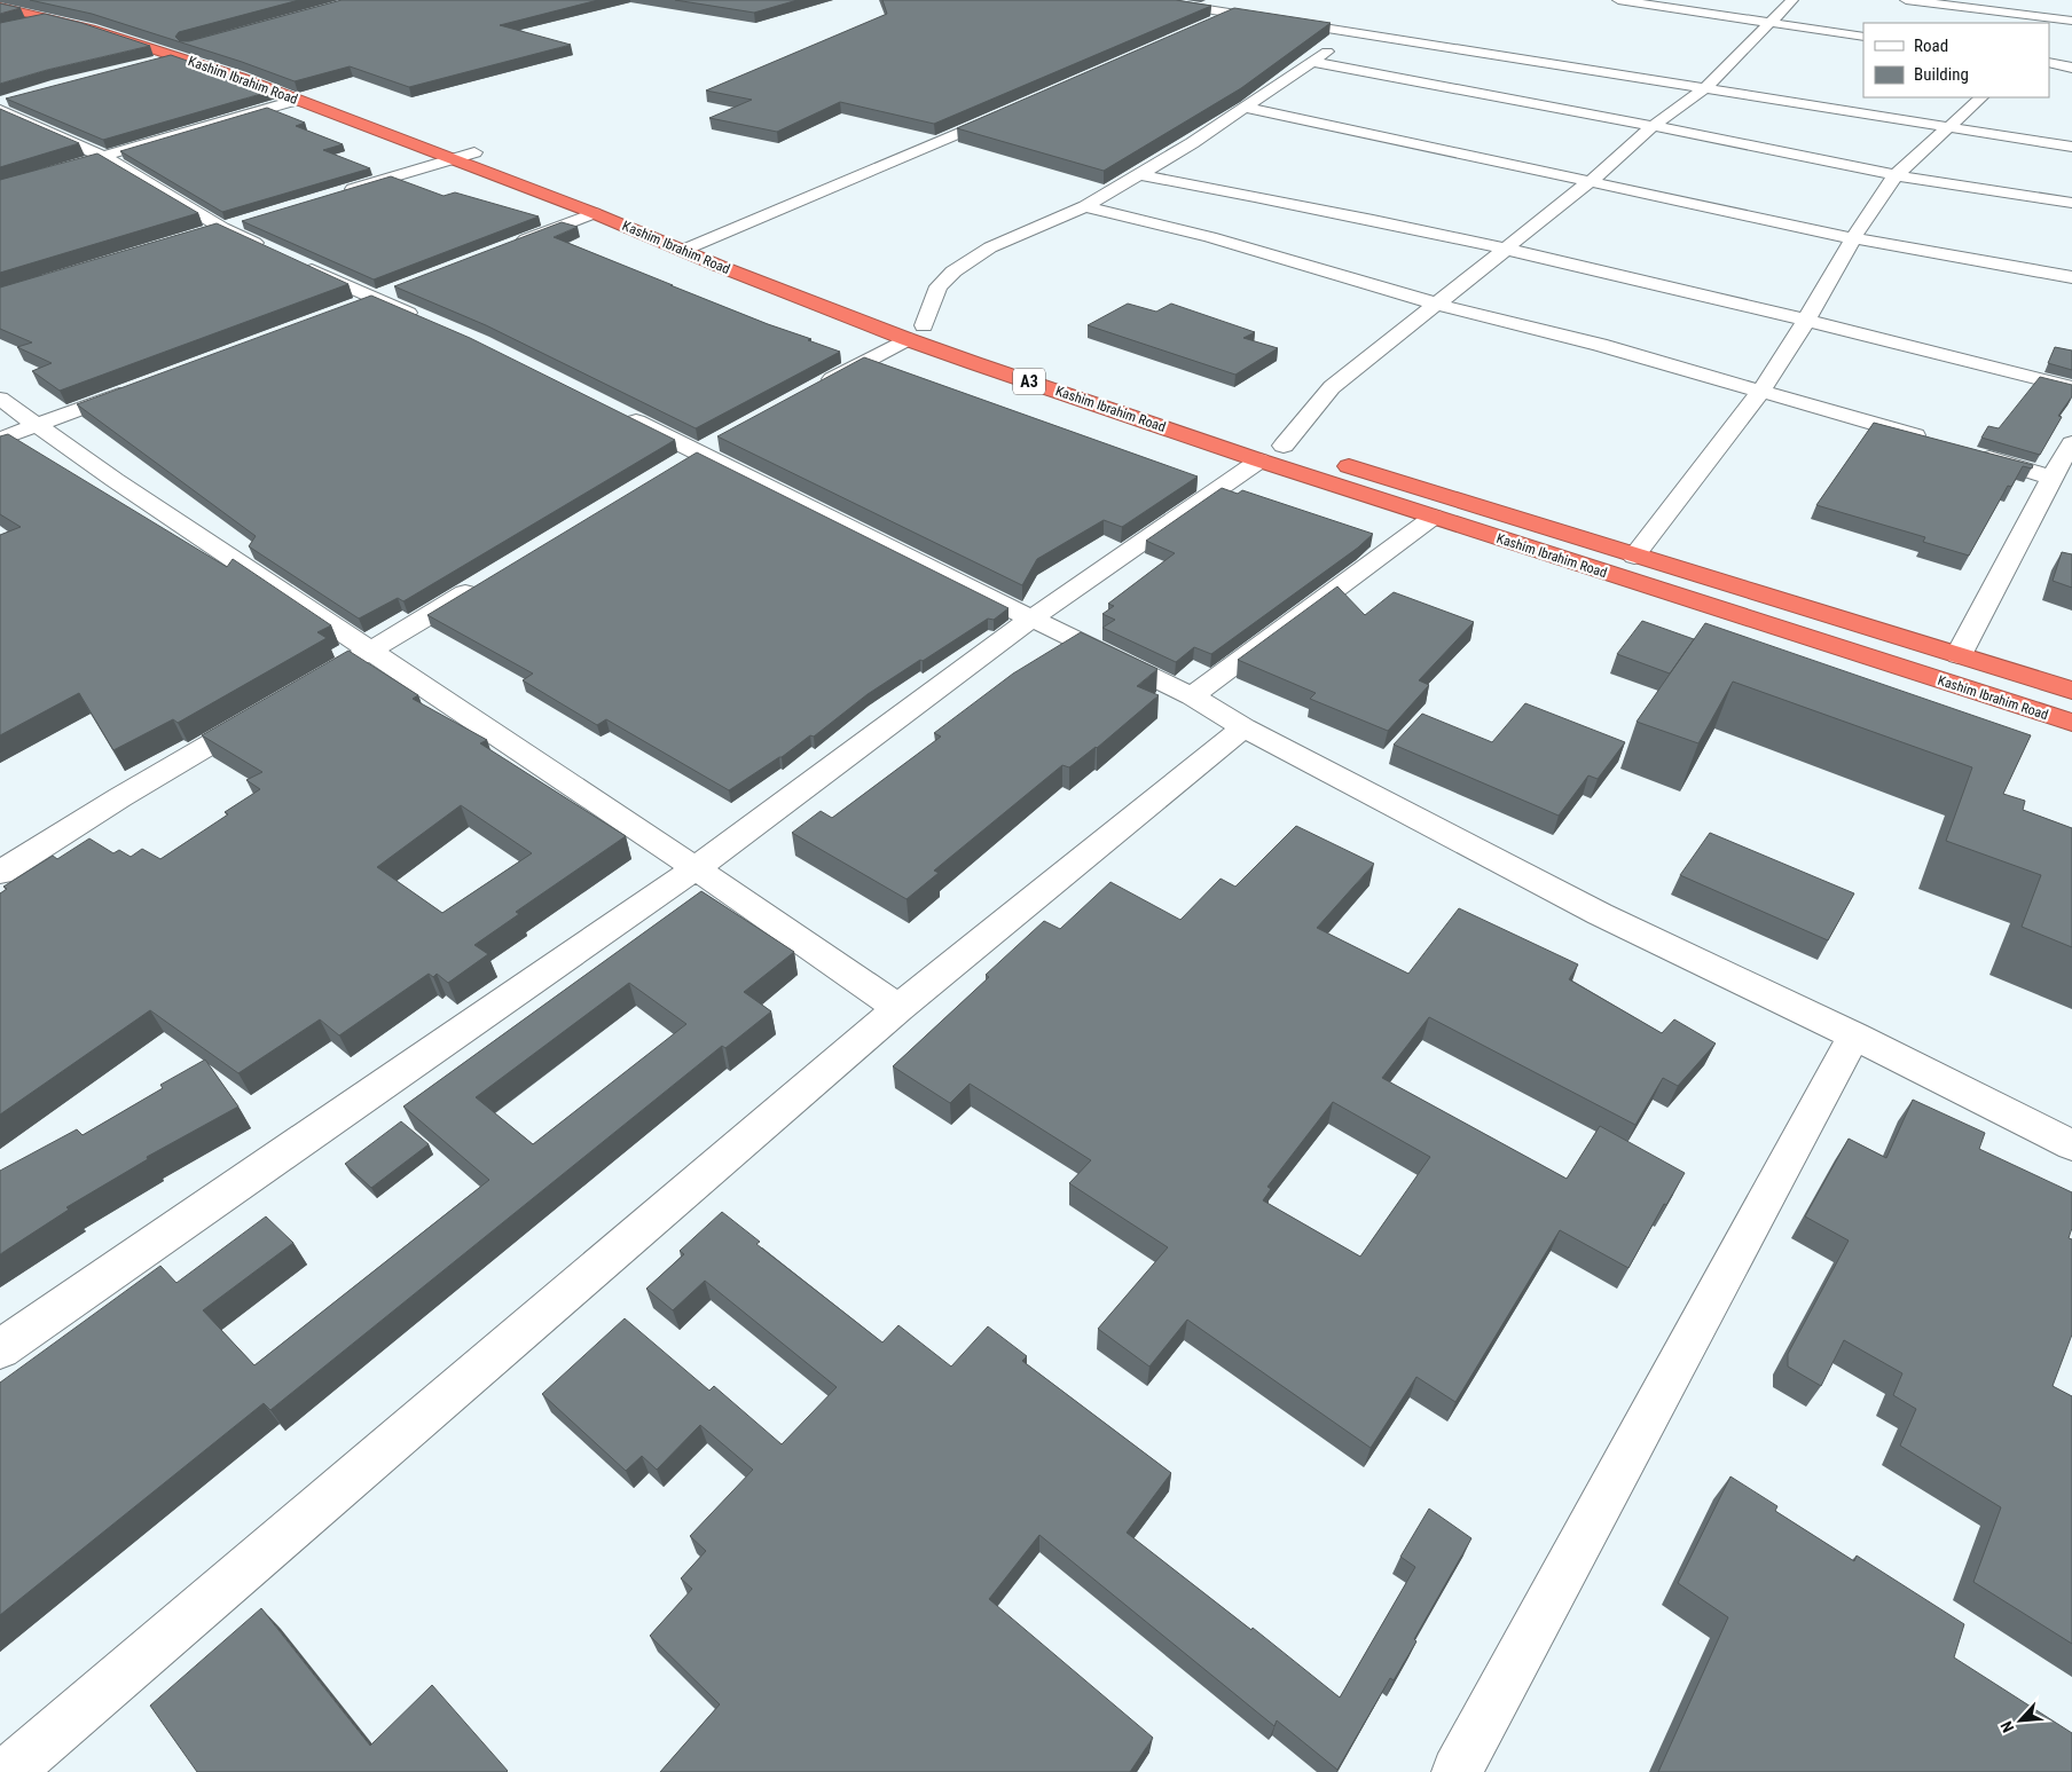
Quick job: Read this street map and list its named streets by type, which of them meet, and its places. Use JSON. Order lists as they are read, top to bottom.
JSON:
{
  "streets": {
    "highway": ["Kashim Ibrahim Road", "A3"]
  },
  "legend": ["Road", "Building"],
  "north": "bottom left"
}
